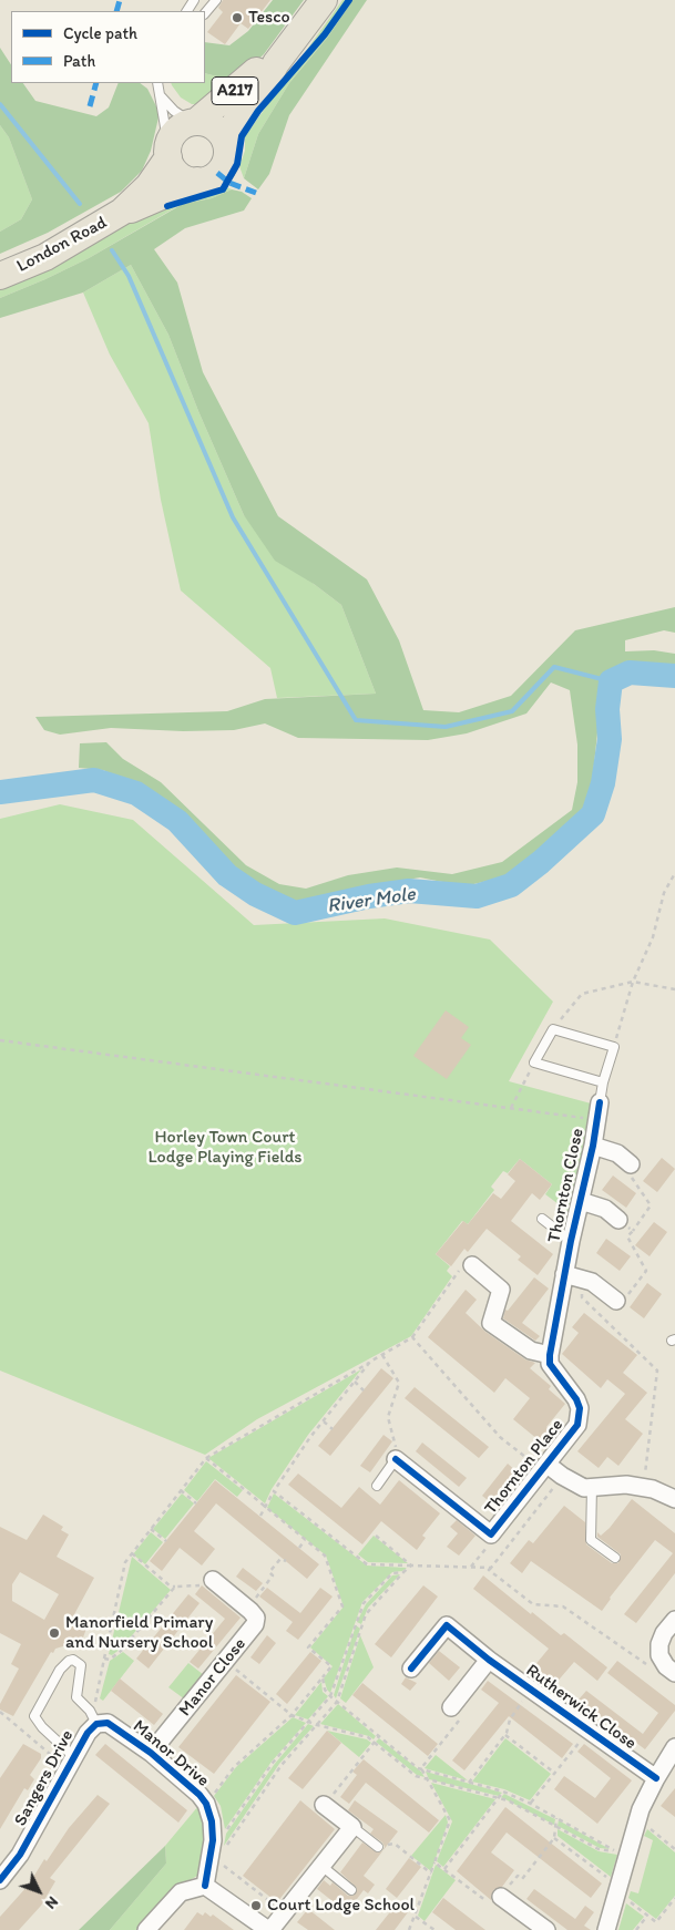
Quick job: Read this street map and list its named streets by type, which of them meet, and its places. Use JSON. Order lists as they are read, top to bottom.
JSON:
{
  "streets": {
    "main road": ["A217", "London Road"],
    "street": [
      "Thornton Close",
      "Thornton Place",
      "Manor Close",
      "Rutherwick Close",
      "Manor Drive",
      "Sangers Drive"
    ]
  },
  "crossings": [
    ["Manor Close", "Manor Drive"],
    ["Manor Drive", "Sangers Drive"]
  ],
  "water": ["River Mole"],
  "parks": ["Horley Town Court Lodge Playing Fields"],
  "places": ["Tesco", "Manorfield Primary and Nursery School", "Court Lodge School"],
  "legend": ["Cycle path", "Path"],
  "north": "bottom right"
}
